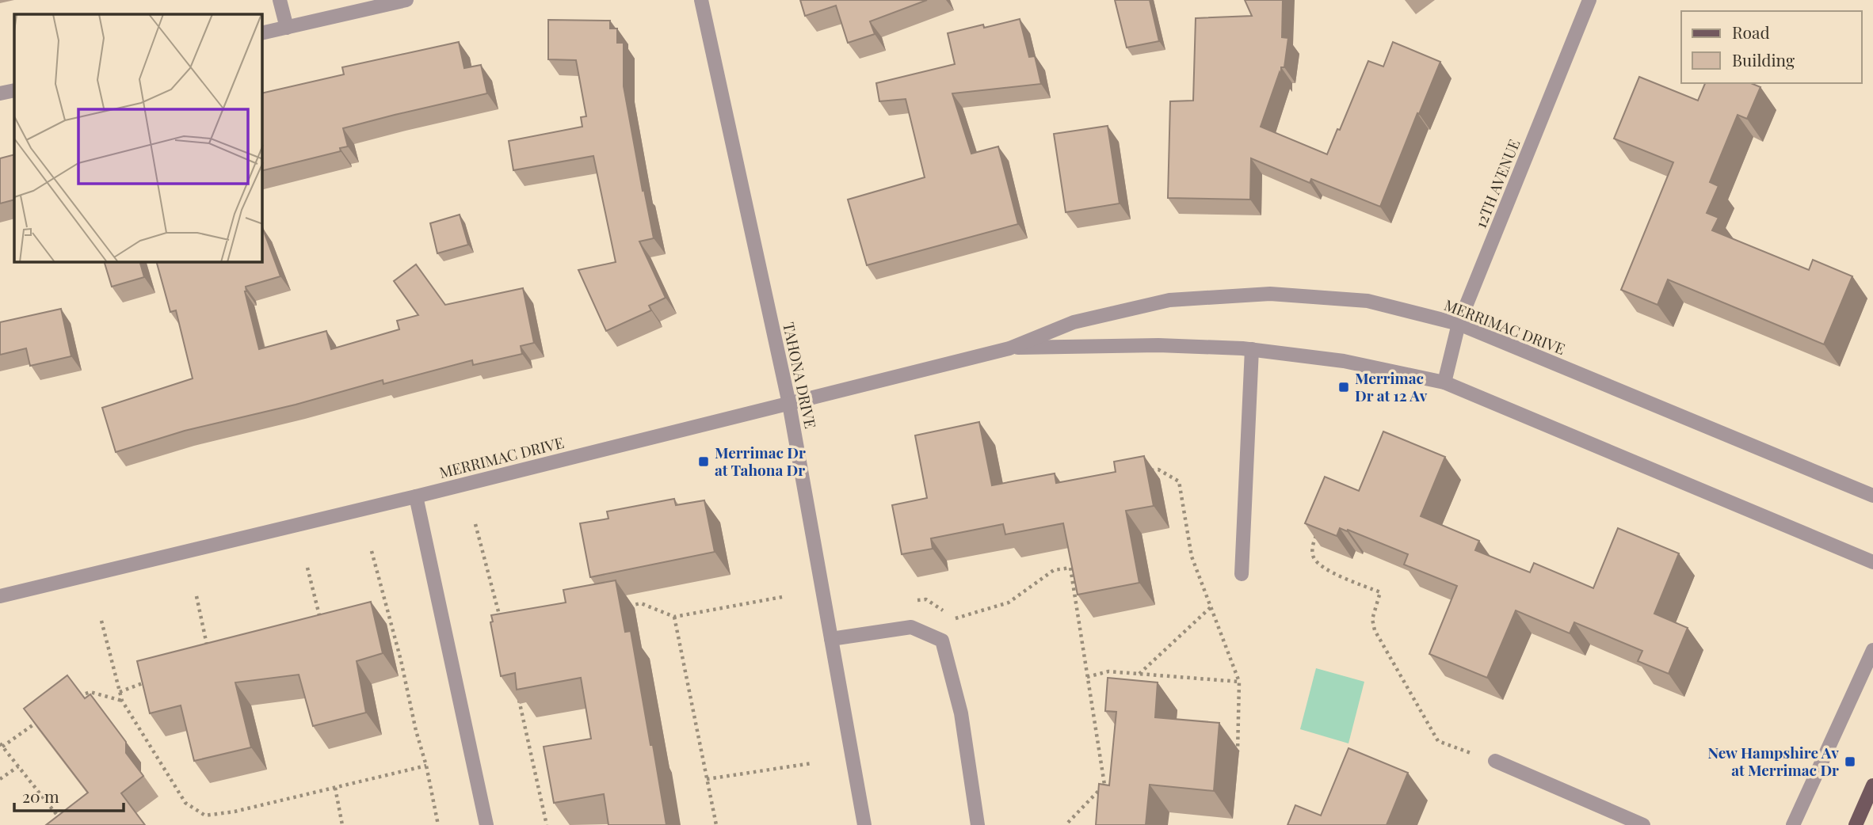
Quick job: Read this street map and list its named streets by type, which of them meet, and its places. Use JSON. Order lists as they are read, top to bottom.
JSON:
{
  "streets": {
    "street": ["12TH AVENUE", "MERRIMAC DRIVE", "TAHONA DRIVE"]
  },
  "crossings": [
    ["12TH AVENUE", "MERRIMAC DRIVE"],
    ["MERRIMAC DRIVE", "TAHONA DRIVE"]
  ],
  "places": {
    "transit": ["Merrimac Dr at 12 Av", "Merrimac Dr at Tahona Dr", "New Hampshire Av at Merrimac Dr"]
  },
  "legend": ["Road", "Building"],
  "scale_bar": "20 m"
}
